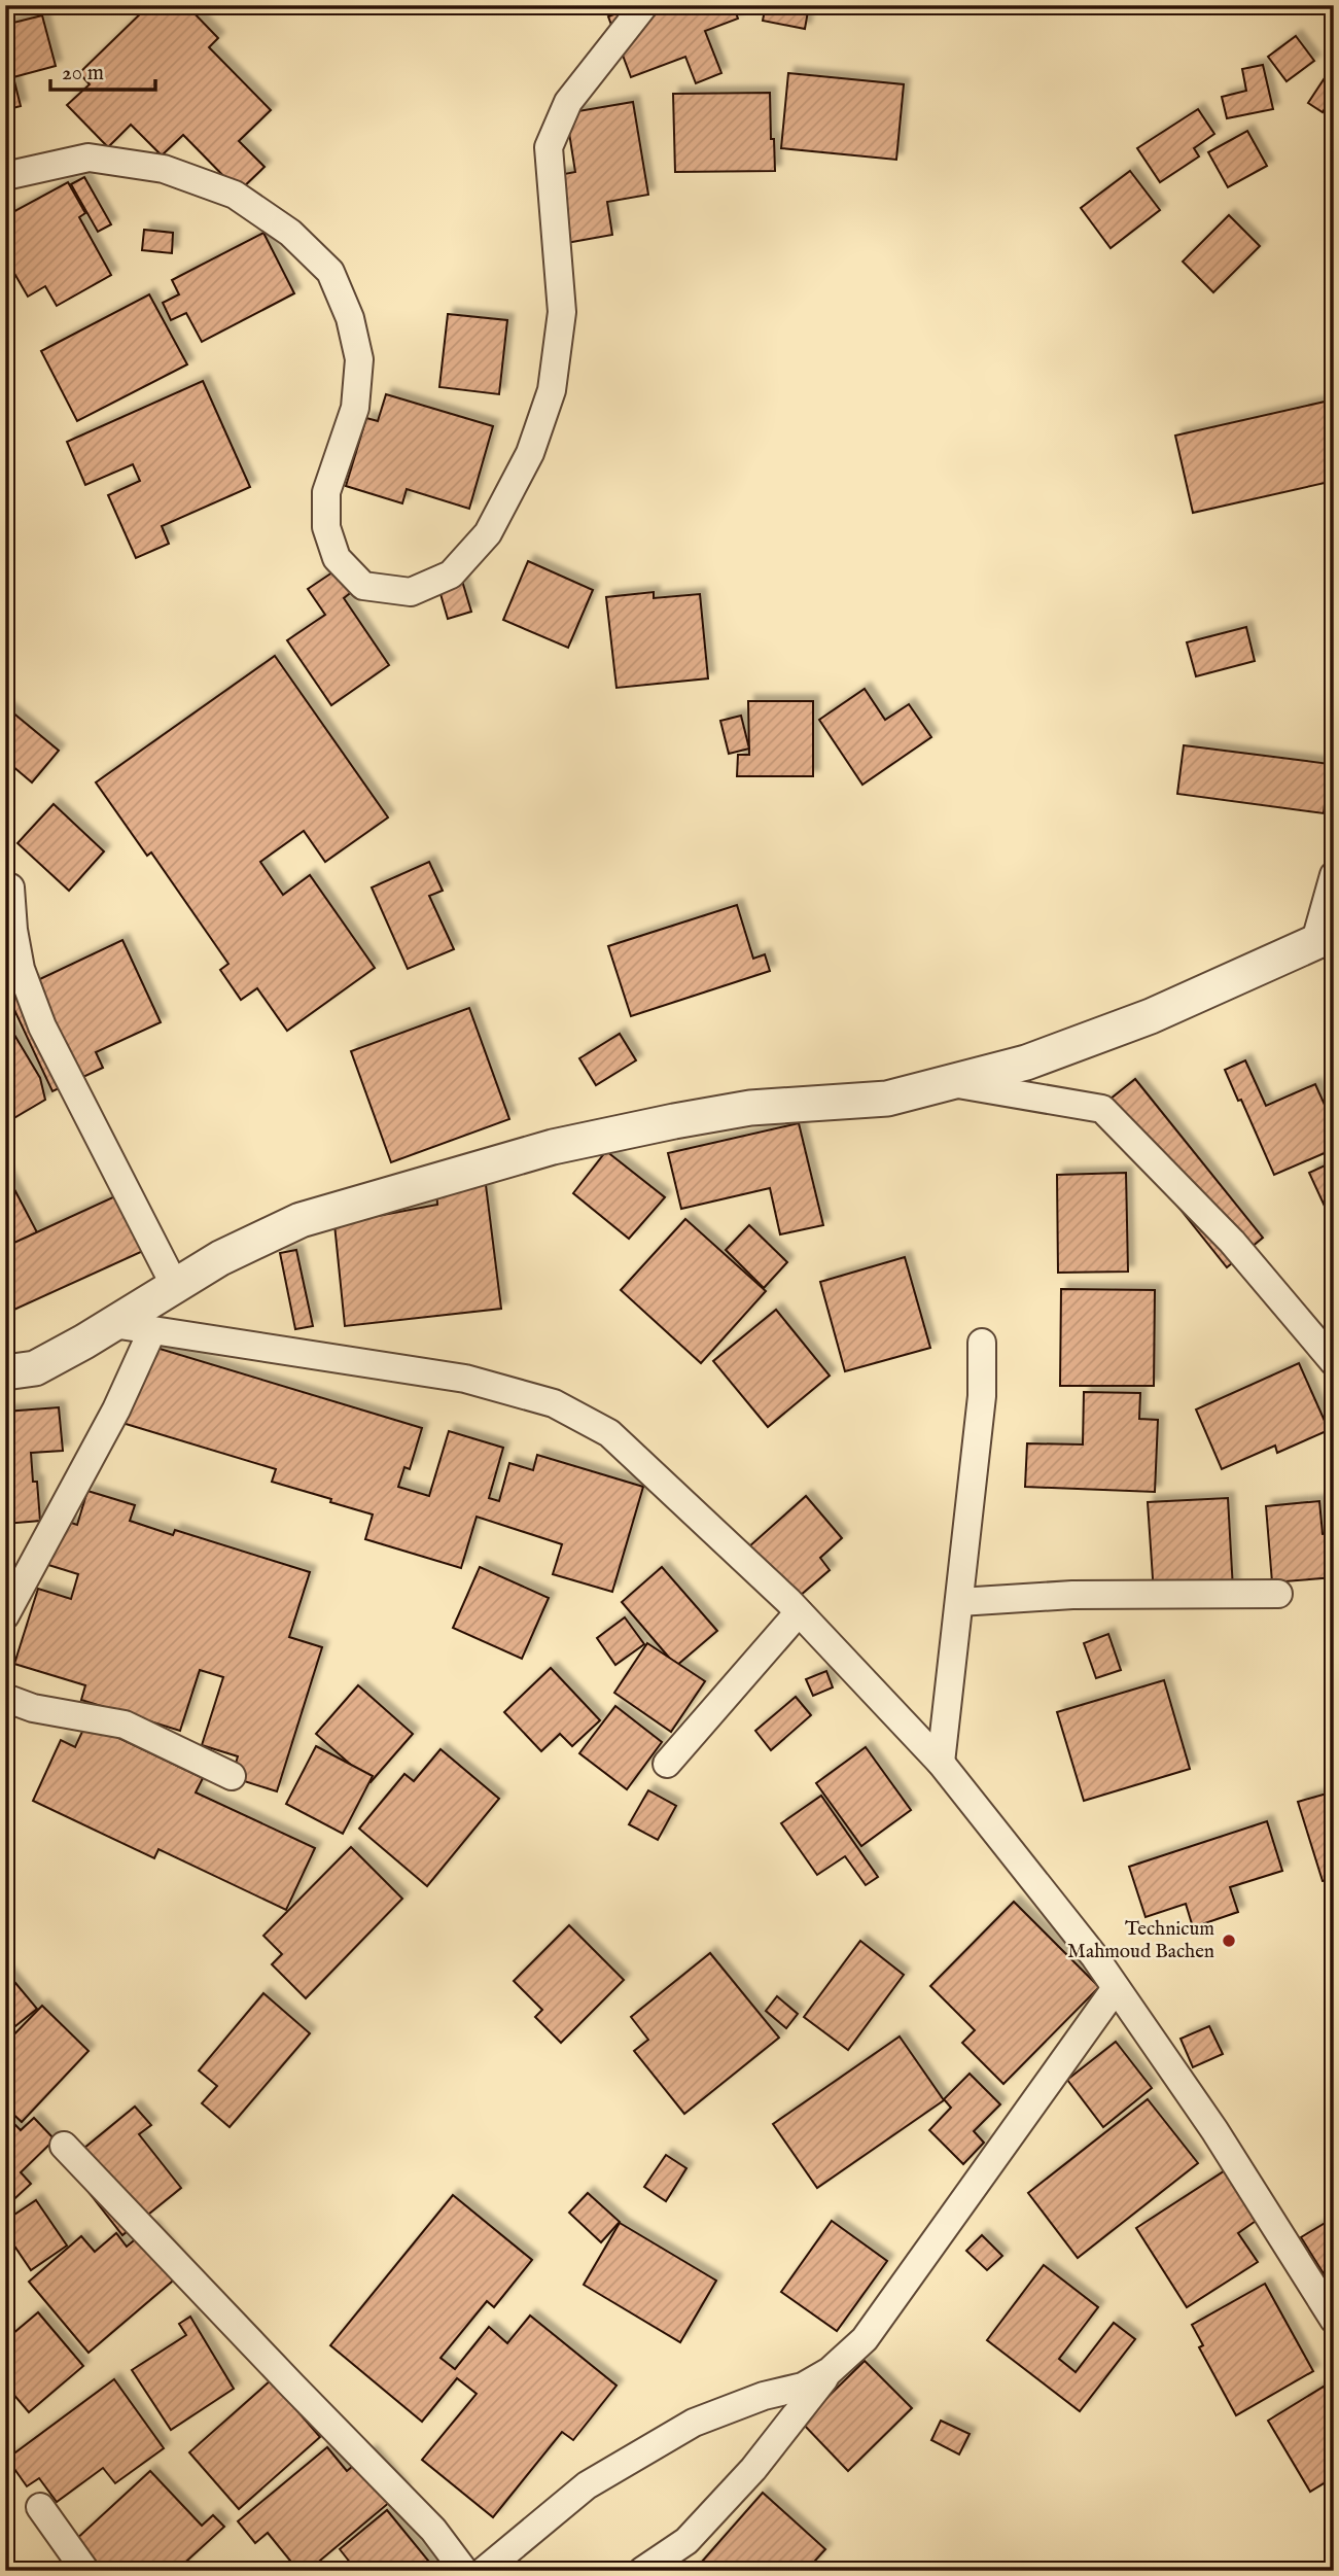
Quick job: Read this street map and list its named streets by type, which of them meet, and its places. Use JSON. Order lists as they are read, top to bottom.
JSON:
{
  "places": ["Technicum Mahmoud Bachen"],
  "scale_bar": "20 m"
}
